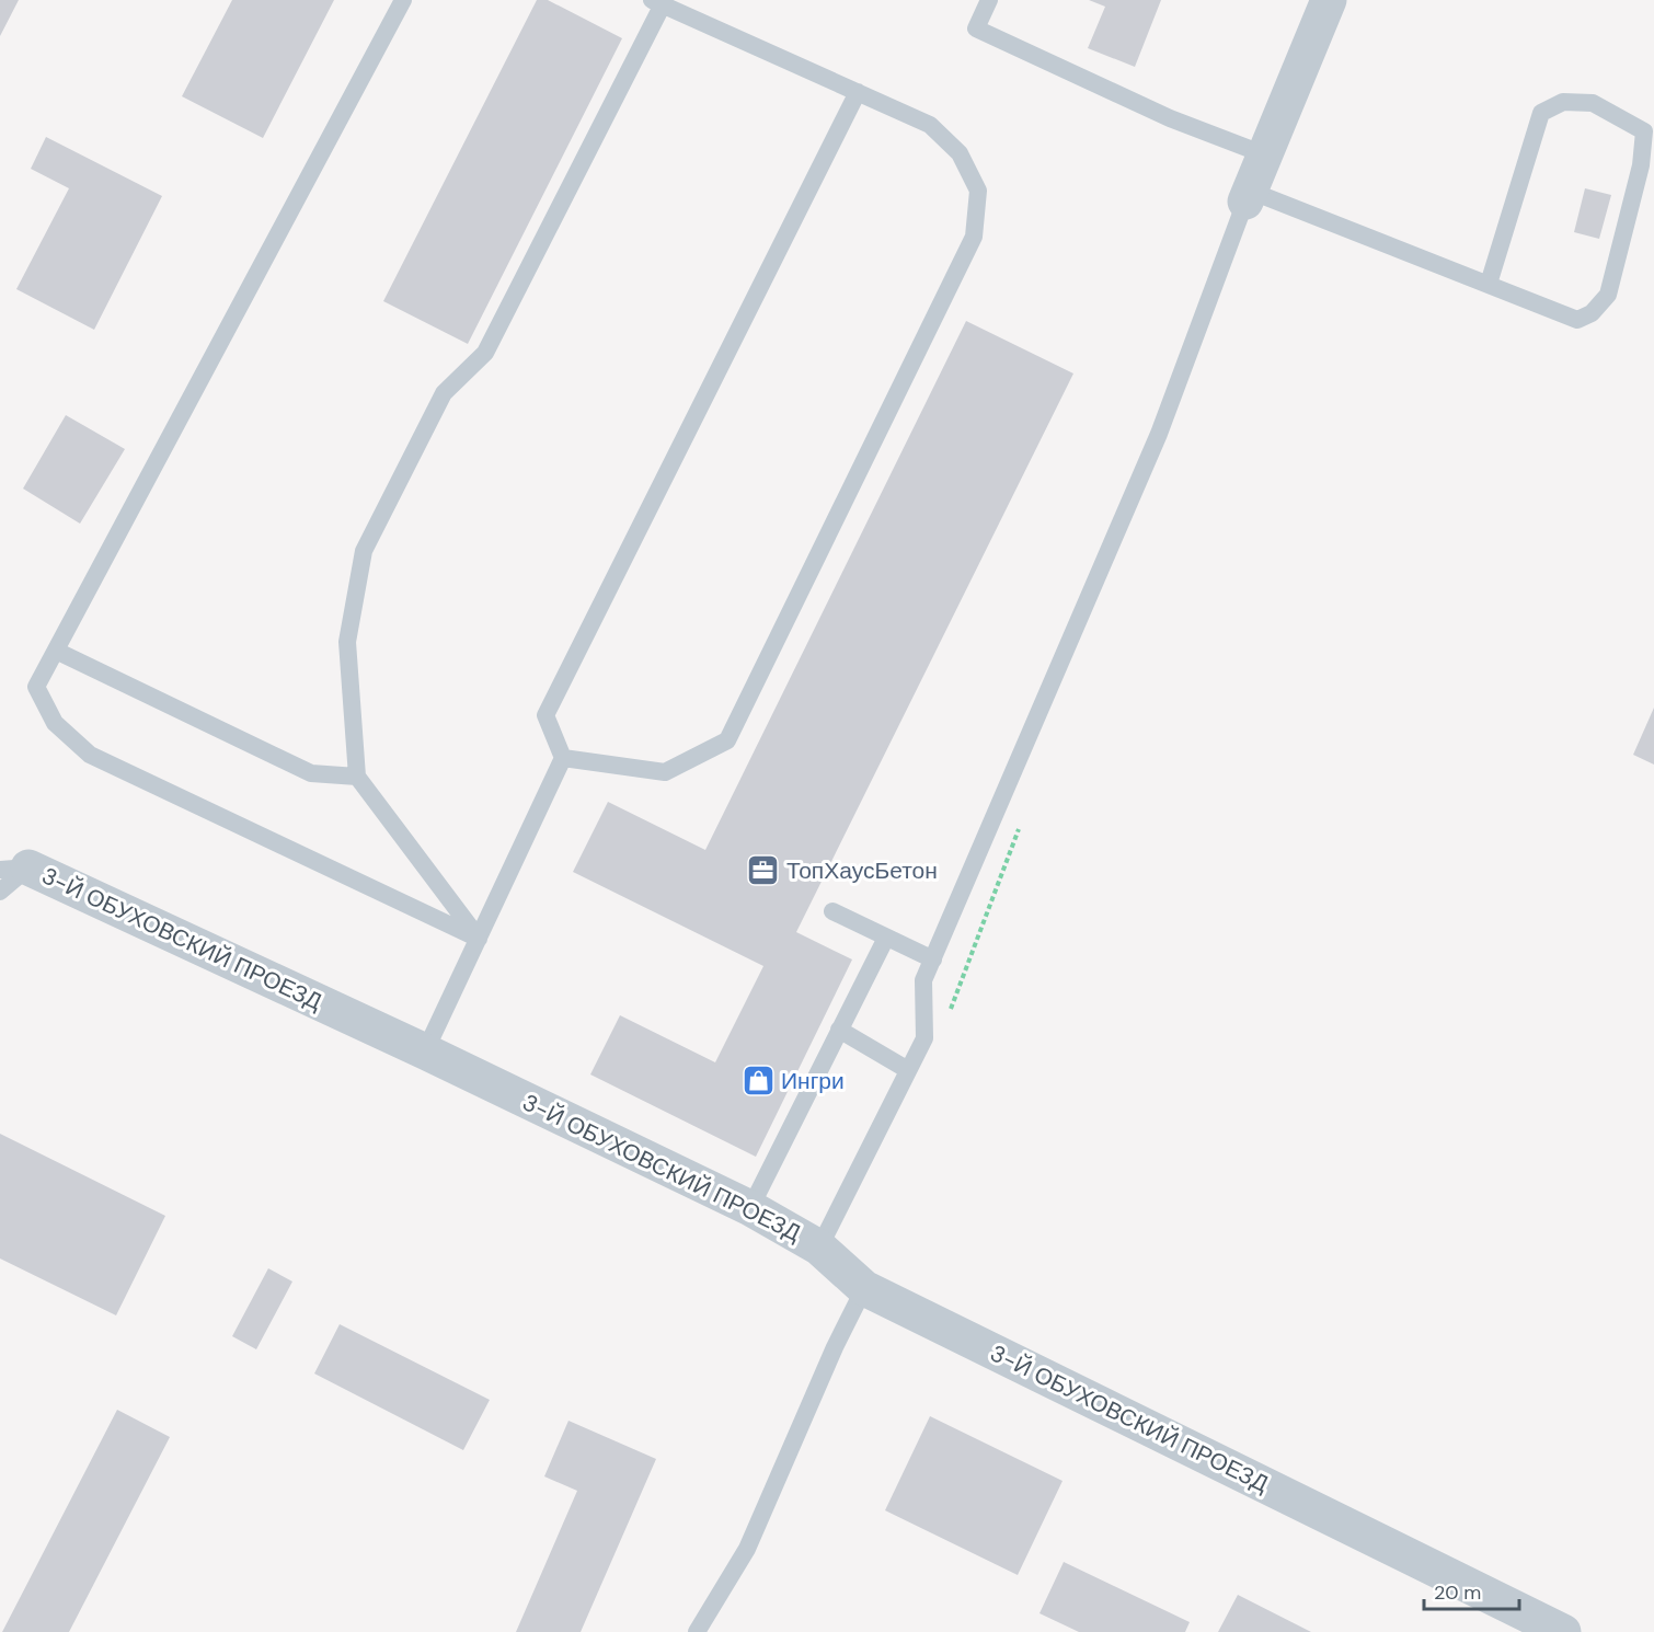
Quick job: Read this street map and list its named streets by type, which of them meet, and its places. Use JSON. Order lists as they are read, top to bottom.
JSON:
{
  "streets": {
    "street": ["3-Й ОБУХОВСКИЙ ПРОЕЗД"]
  },
  "places": {
    "office": ["ТопХаусБетон"],
    "shop": ["Ингри"]
  },
  "scale_bar": "20 m"
}
